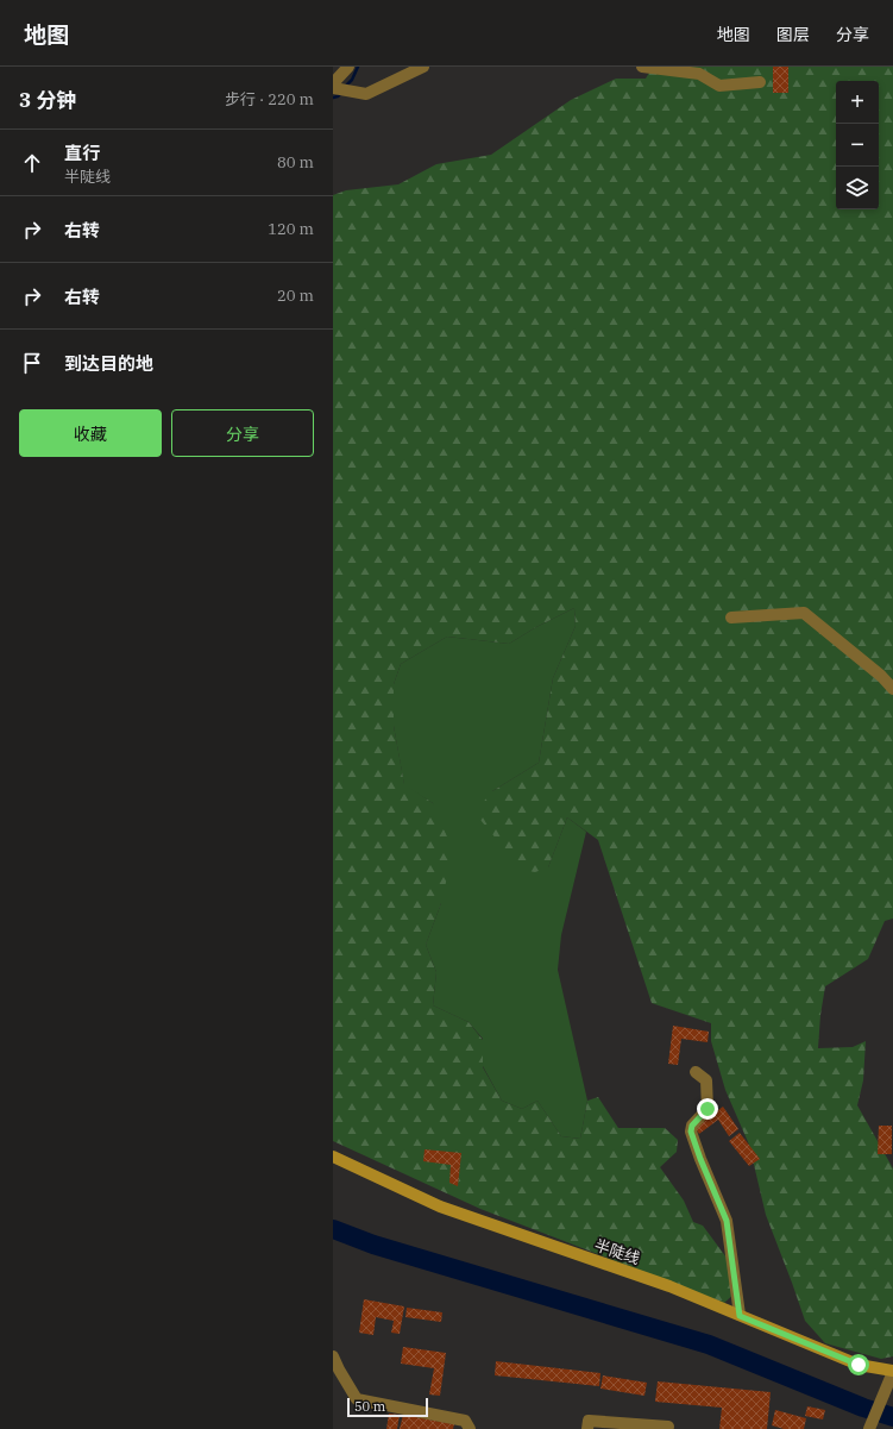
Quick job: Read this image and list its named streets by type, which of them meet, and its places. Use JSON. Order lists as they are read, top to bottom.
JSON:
{
  "streets": {
    "street": ["半陡线"]
  },
  "scale_bar": "50 m",
  "page": {
    "header": "地图",
    "nav": ["地图", "图层", "分享"],
    "heading": ["3 分钟", "步行 · 220 m"],
    "map_buttons": ["+", "−"],
    "list": [
      ["直行", "半陡线", "80 m"],
      ["右转", "120 m"],
      ["右转", "20 m"],
      "到达目的地"
    ],
    "buttons": ["收藏", "分享"],
    "scale": "50 m"
  }
}
